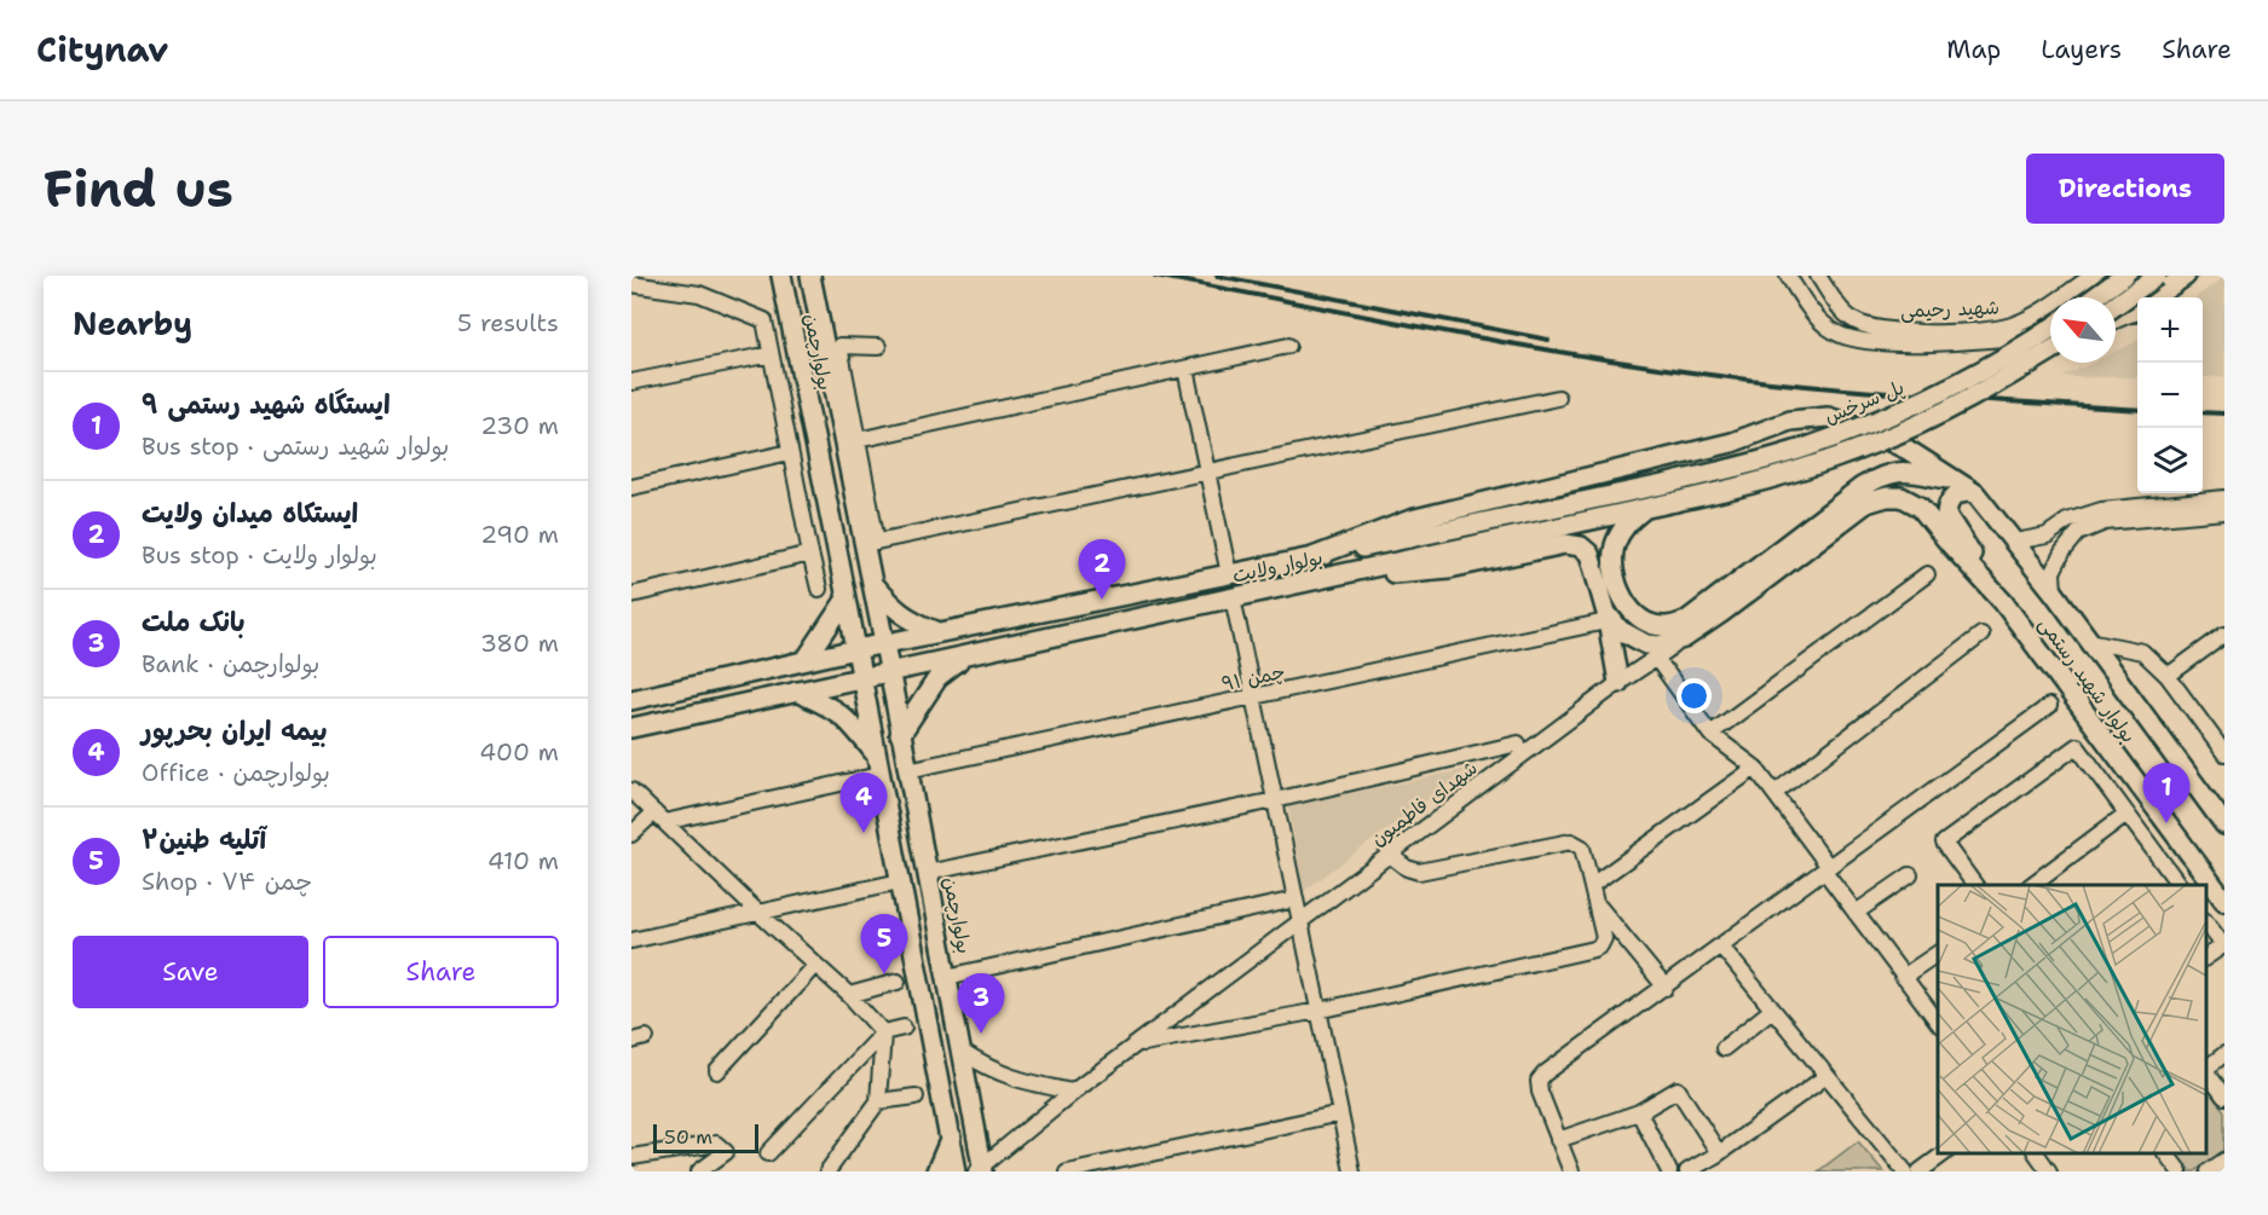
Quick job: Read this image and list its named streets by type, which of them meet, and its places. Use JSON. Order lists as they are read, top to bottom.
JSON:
{
  "streets": {
    "main road": [
      "بولوارچمن",
      "پل سرخس",
      "بولوار ولایت",
      "بولوار شهید رستمی",
      "شهدای فاطمیون"
    ],
    "street": ["شهید رحیمی", "چمن ۹۱"]
  },
  "crossings": [
    ["بولوارچمن", "بولوار ولایت"],
    ["بولوارچمن", "چمن ۹۱"],
    ["بولوارچمن", "شهدای فاطمیون"],
    ["پل سرخس", "بولوار ولایت"],
    ["بولوار ولایت", "بولوار شهید رستمی"],
    ["بولوار شهید رستمی", "شهدای فاطمیون"]
  ],
  "scale_bar": "50 m",
  "north": "top left",
  "page": {
    "header": "Citynav",
    "nav": ["Map", "Layers", "Share"],
    "buttons": [
      "Directions",
      ["Save", "Share"]
    ],
    "title": "Find us",
    "heading": ["Nearby", "5 results"],
    "map_buttons": ["+", "−"],
    "list": [
      {
        "mark": "1",
        "name": "ایستگاه شهید رستمی ۹",
        "note": "Bus stop · بولوار شهید رستمی",
        "value": "230 m"
      },
      {
        "mark": "2",
        "name": "ایستکاه میدان ولایت",
        "note": "Bus stop · بولوار ولایت",
        "value": "290 m"
      },
      {
        "mark": "3",
        "name": "بانک ملت",
        "note": "Bank · بولوارچمن",
        "value": "380 m"
      },
      {
        "mark": "4",
        "name": "بيمه ايران بحرپور",
        "note": "Office · بولوارچمن",
        "value": "400 m"
      },
      {
        "mark": "5",
        "name": "آتلیه طنین۲",
        "note": "Shop · چمن ۷۴",
        "value": "410 m"
      }
    ],
    "pins": [
      "2",
      "1",
      "4",
      "5",
      "3"
    ],
    "scale": "50 m"
  }
}
